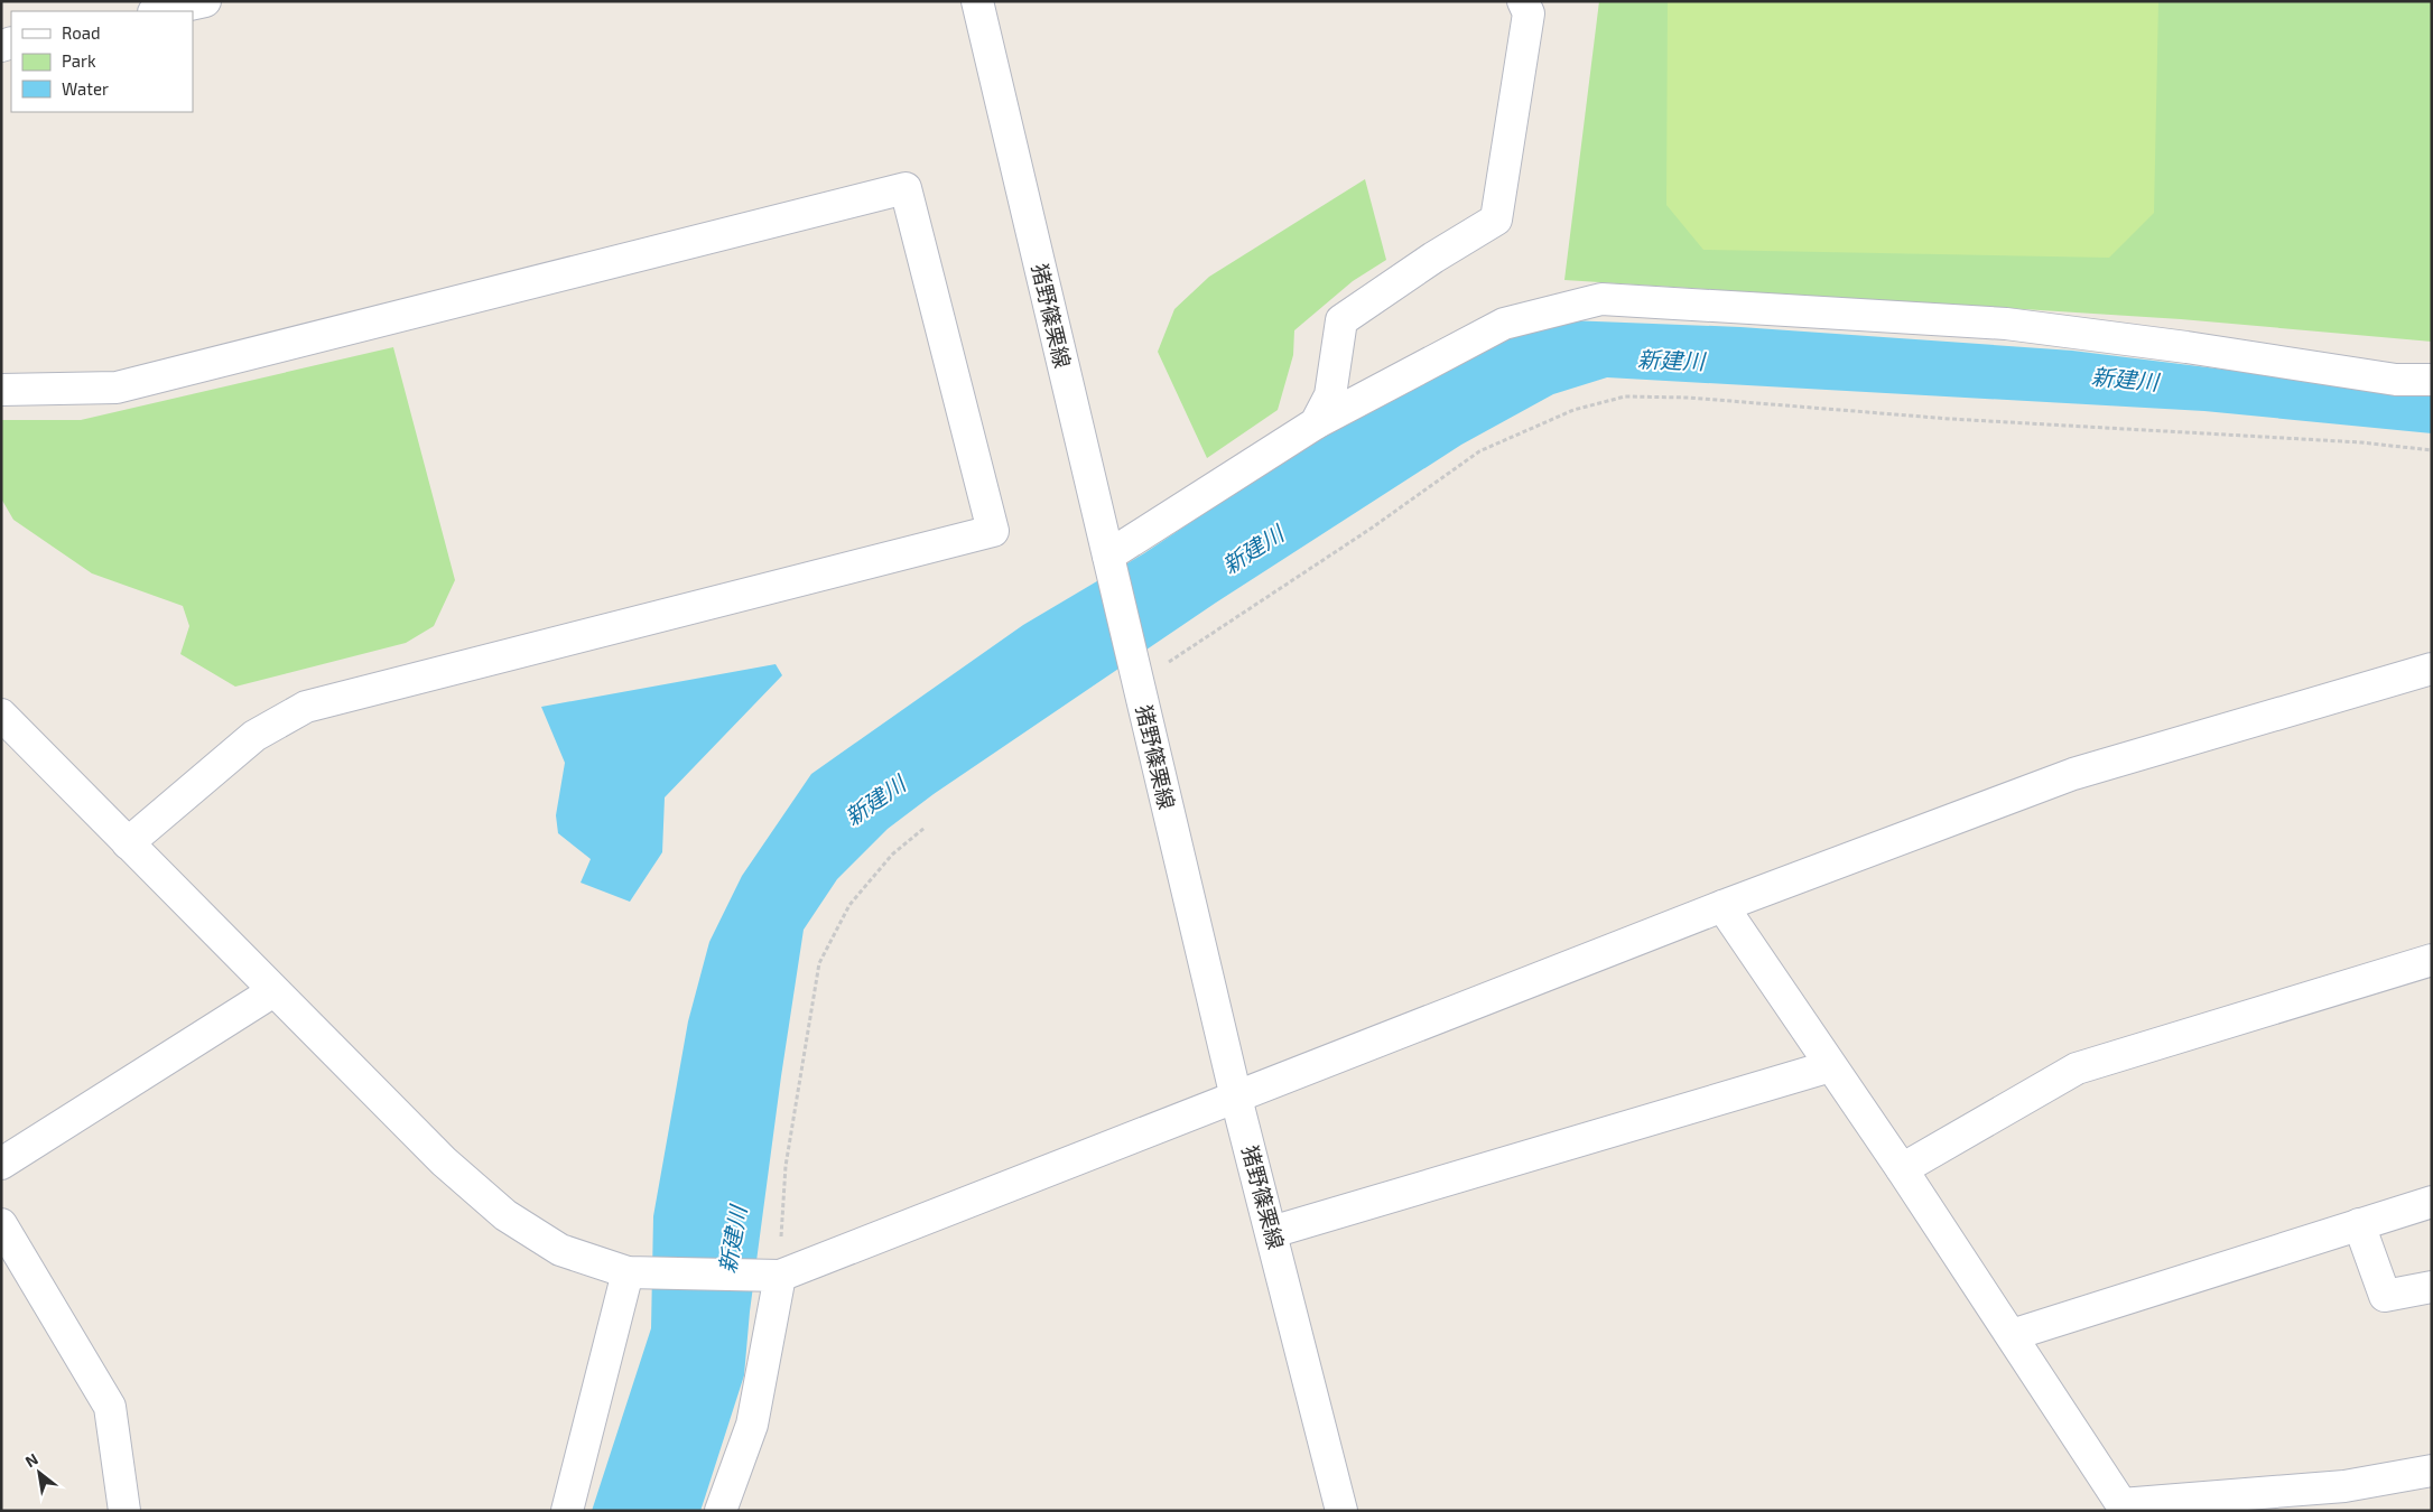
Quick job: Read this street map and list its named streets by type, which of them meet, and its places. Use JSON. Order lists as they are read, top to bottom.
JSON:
{
  "streets": {
    "street": ["猪野篠栗線"]
  },
  "water": ["新建川"],
  "legend": ["Road", "Park", "Water"],
  "north": "top left"
}
